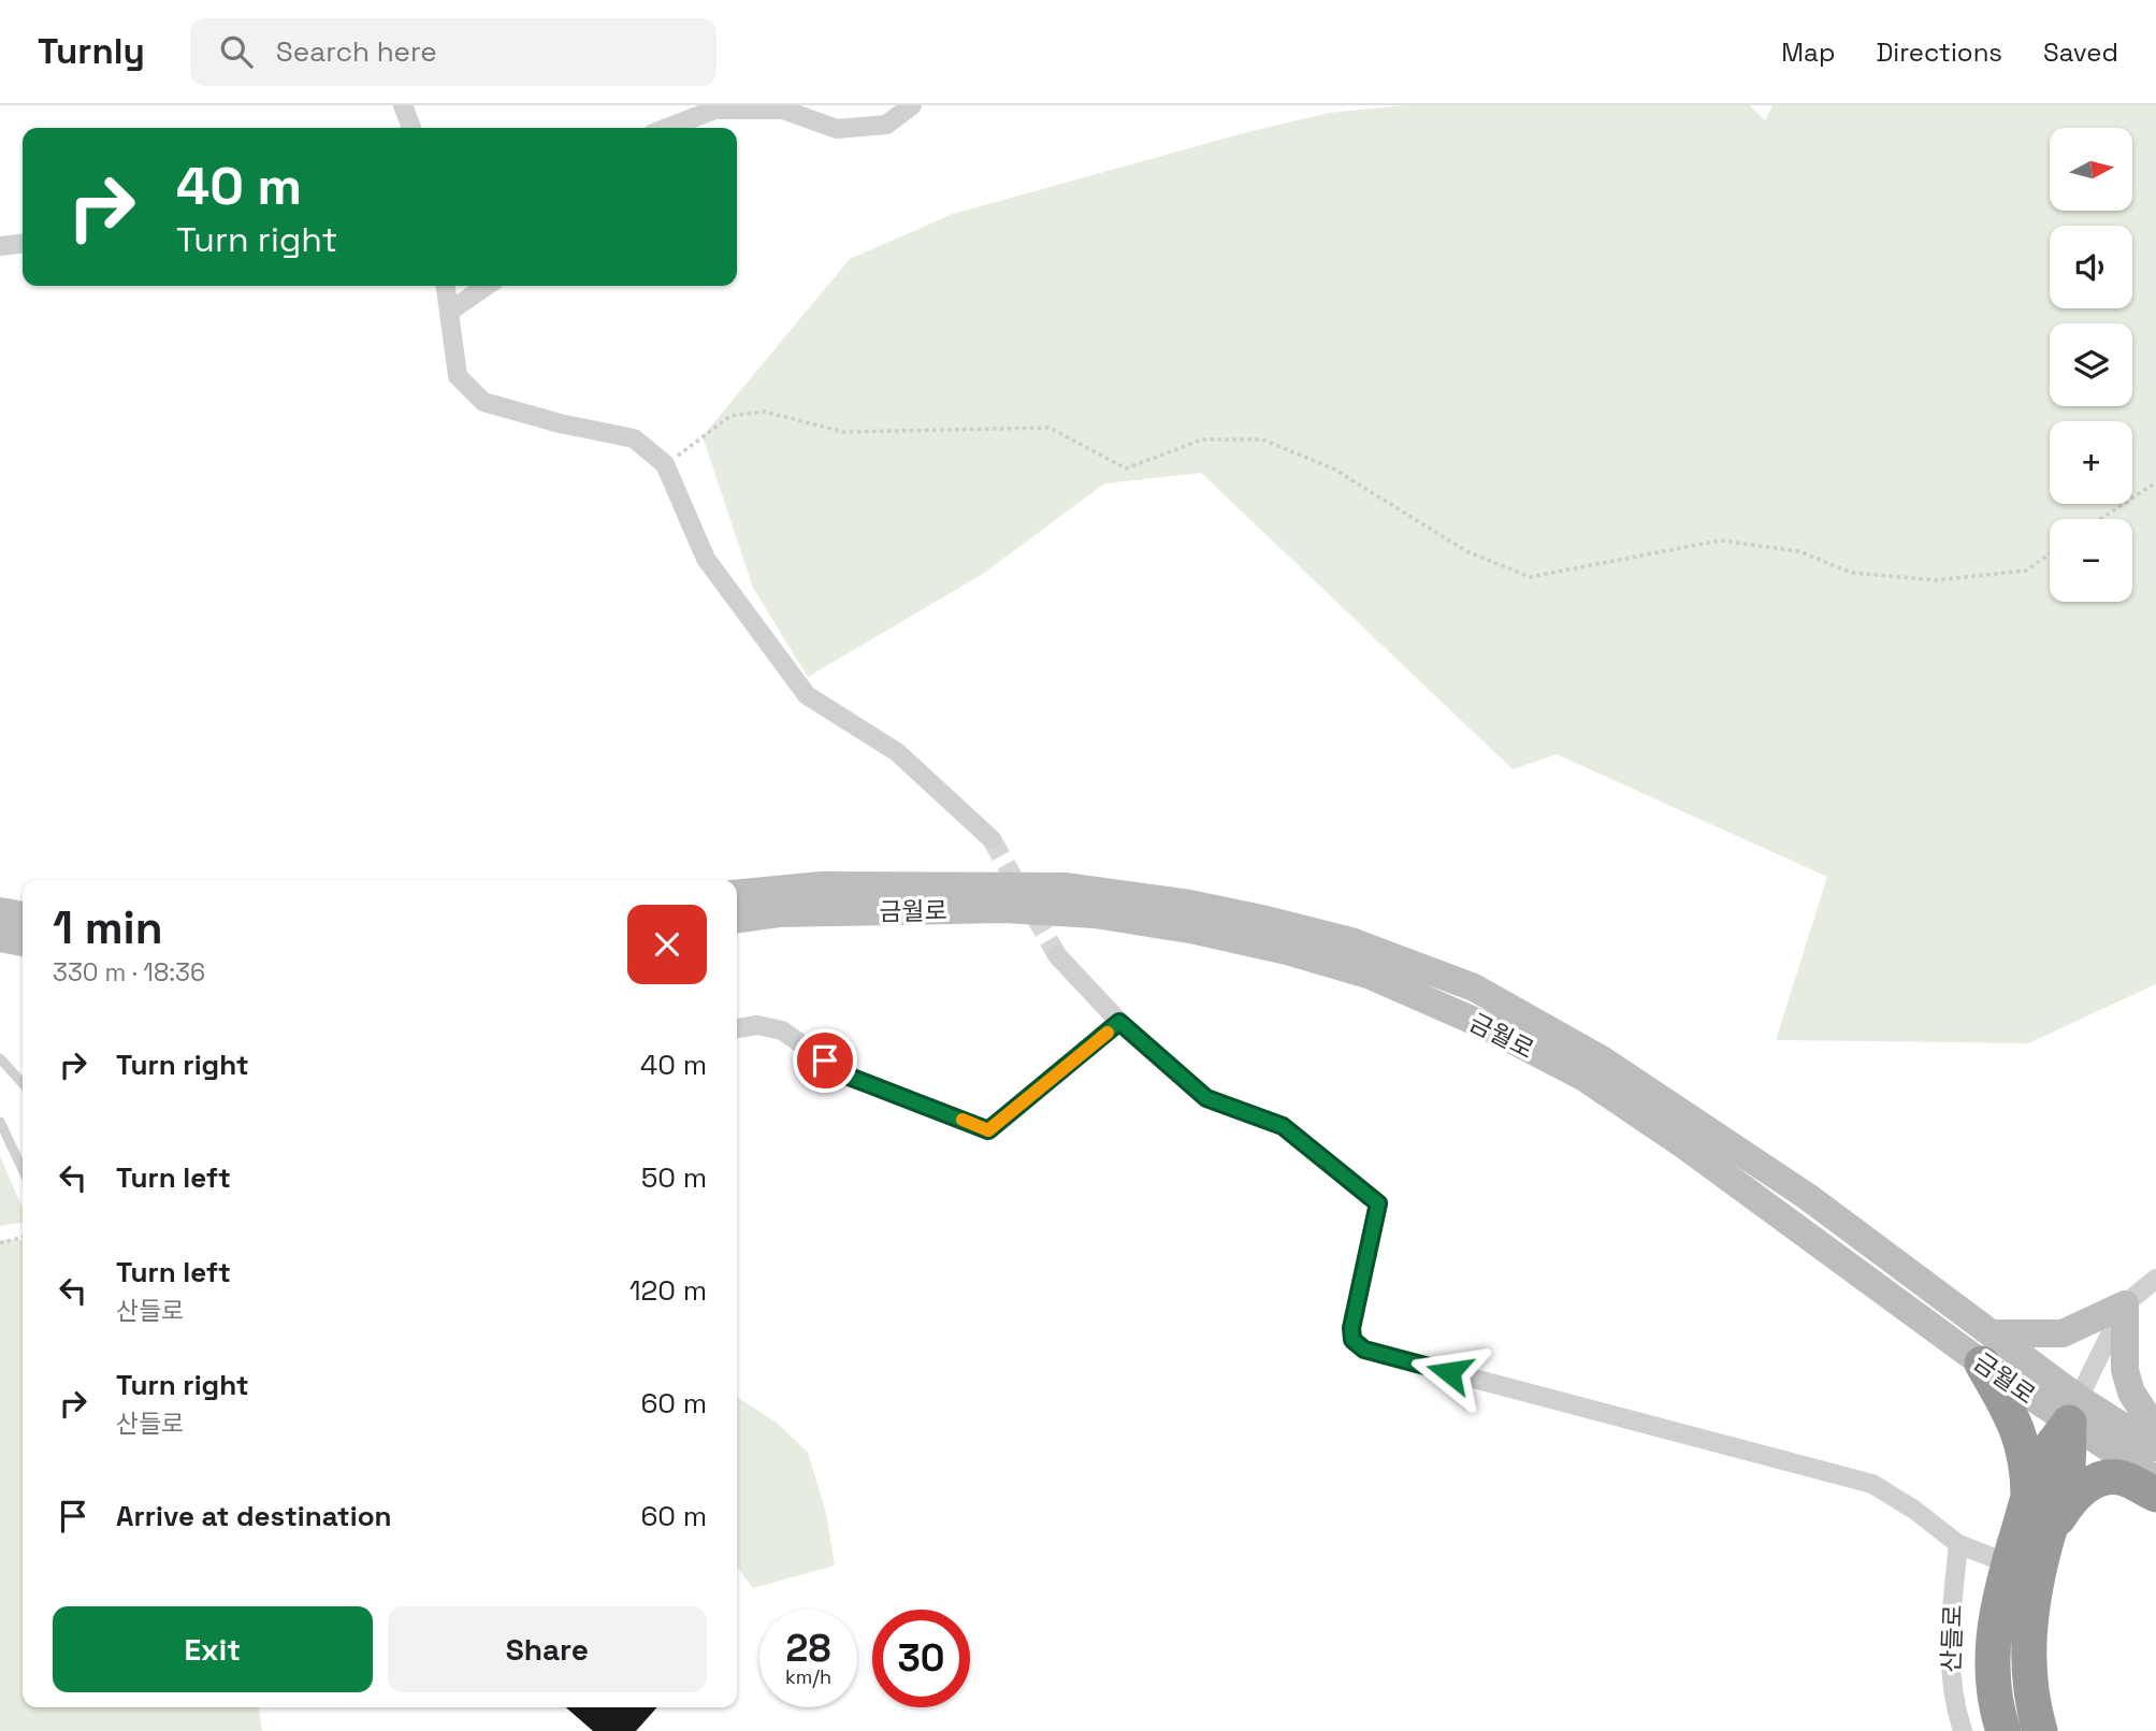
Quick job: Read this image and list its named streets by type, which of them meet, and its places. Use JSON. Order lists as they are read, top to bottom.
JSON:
{
  "streets": {
    "main road": ["금월로"],
    "street": ["산들로"]
  },
  "north": "right",
  "page": {
    "header": "Turnly",
    "search": "Search here",
    "nav": ["Map", "Directions", "Saved"],
    "map_buttons": ["+", "−"],
    "turn": ["40 m", "Turn right"],
    "heading": ["1 min", "330 m · 18:36"],
    "list": [
      {
        "name": "Turn right",
        "value": "40 m"
      },
      {
        "name": "Turn left",
        "value": "50 m"
      },
      {
        "name": "Turn left",
        "note": "산들로",
        "value": "120 m"
      },
      {
        "name": "Turn right",
        "note": "산들로",
        "value": "60 m"
      },
      {
        "name": "Arrive at destination",
        "value": "60 m"
      }
    ],
    "buttons": ["Exit", "Share"],
    "speed": "28 km/h",
    "limit": "30"
  }
}
